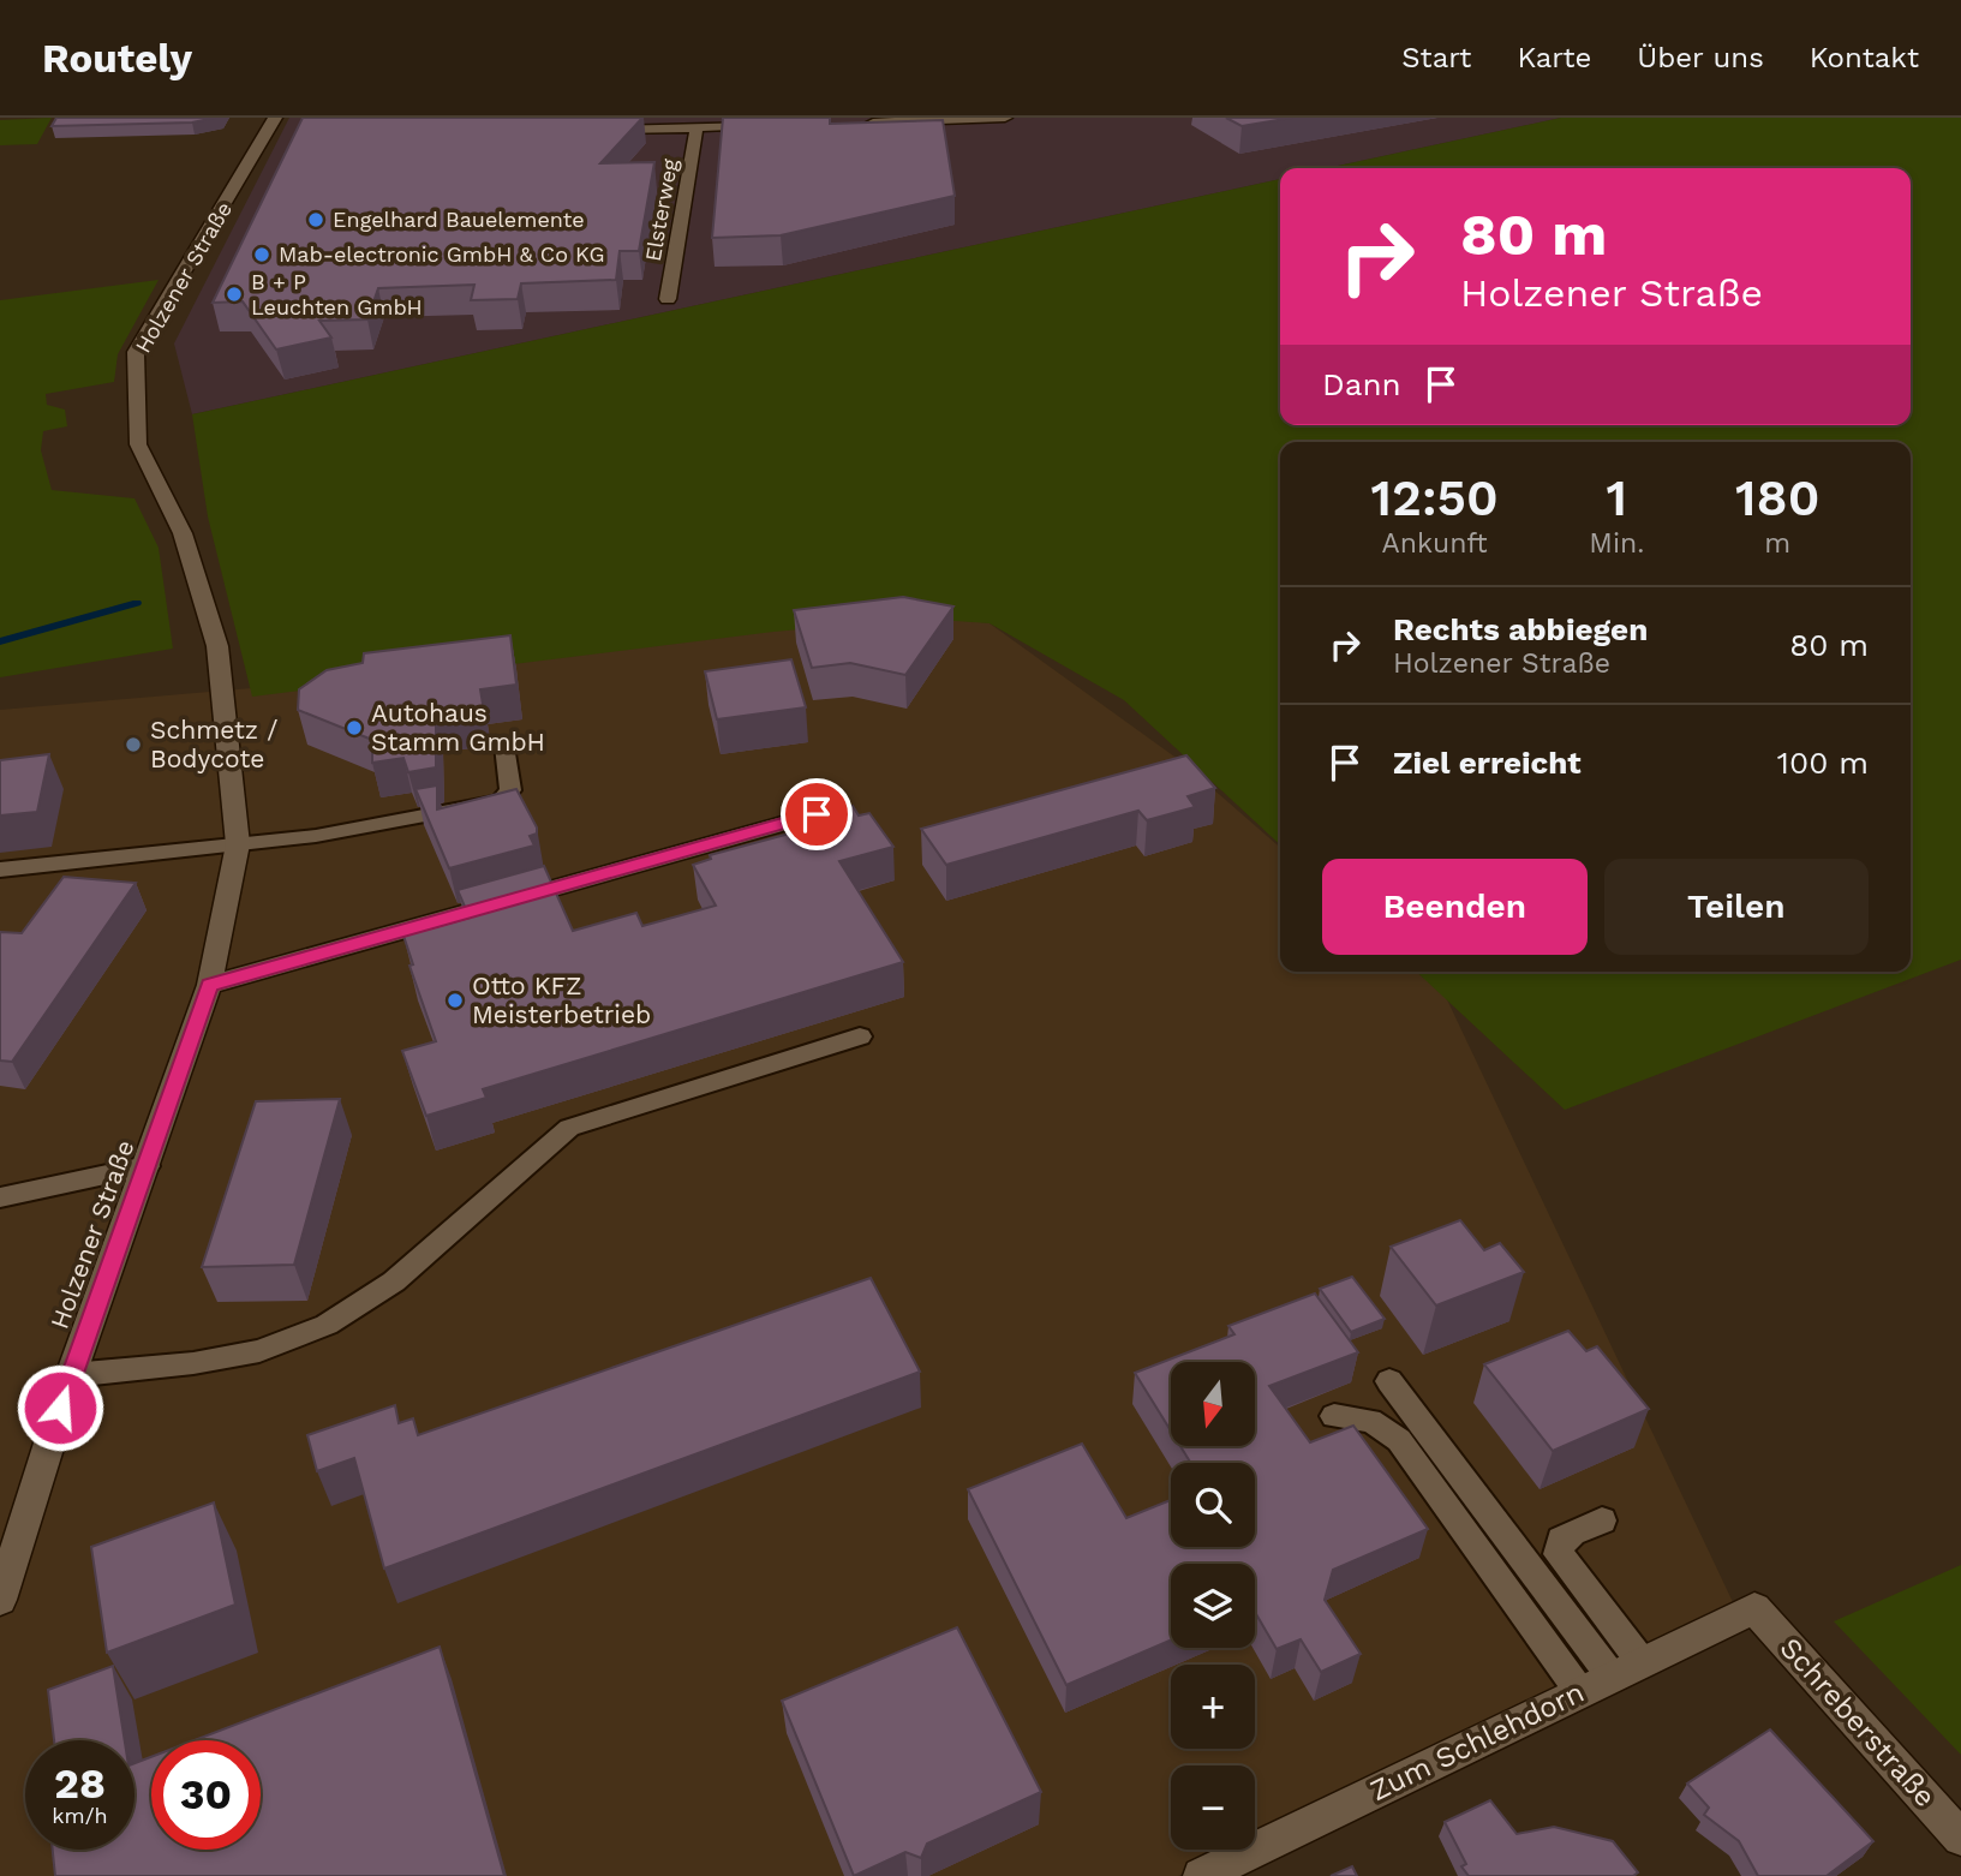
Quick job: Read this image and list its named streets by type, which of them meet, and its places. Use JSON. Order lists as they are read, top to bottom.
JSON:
{
  "streets": {
    "street": [
      "Elsterweg",
      "Holzener Straße",
      "Schreberstraße",
      "Zum Schlehdorn"
    ]
  },
  "crossings": [
    ["Schreberstraße", "Zum Schlehdorn"]
  ],
  "places": [
    "Engelhard Bauelemente",
    "Mab-electronic GmbH & Co KG",
    "B + P Leuchten GmbH",
    "Autohaus Stamm GmbH",
    "Schmetz / Bodycote",
    "Otto KFZ Meisterbetrieb"
  ],
  "north": "bottom",
  "page": {
    "header": "Routely",
    "nav": [
      "Start",
      "Karte",
      "Über uns",
      "Kontakt"
    ],
    "turn": ["80 m", "Holzener Straße"],
    "then": "Dann",
    "eta": [
      "12:50",
      "Ankunft",
      "1",
      "Min.",
      "180",
      "m"
    ],
    "list": [
      {
        "name": "Rechts abbiegen",
        "note": "Holzener Straße",
        "value": "80 m"
      },
      {
        "name": "Ziel erreicht",
        "value": "100 m"
      }
    ],
    "buttons": ["Beenden", "Teilen"],
    "map_buttons": ["+", "−"],
    "speed": "28 km/h",
    "limit": "30"
  }
}
